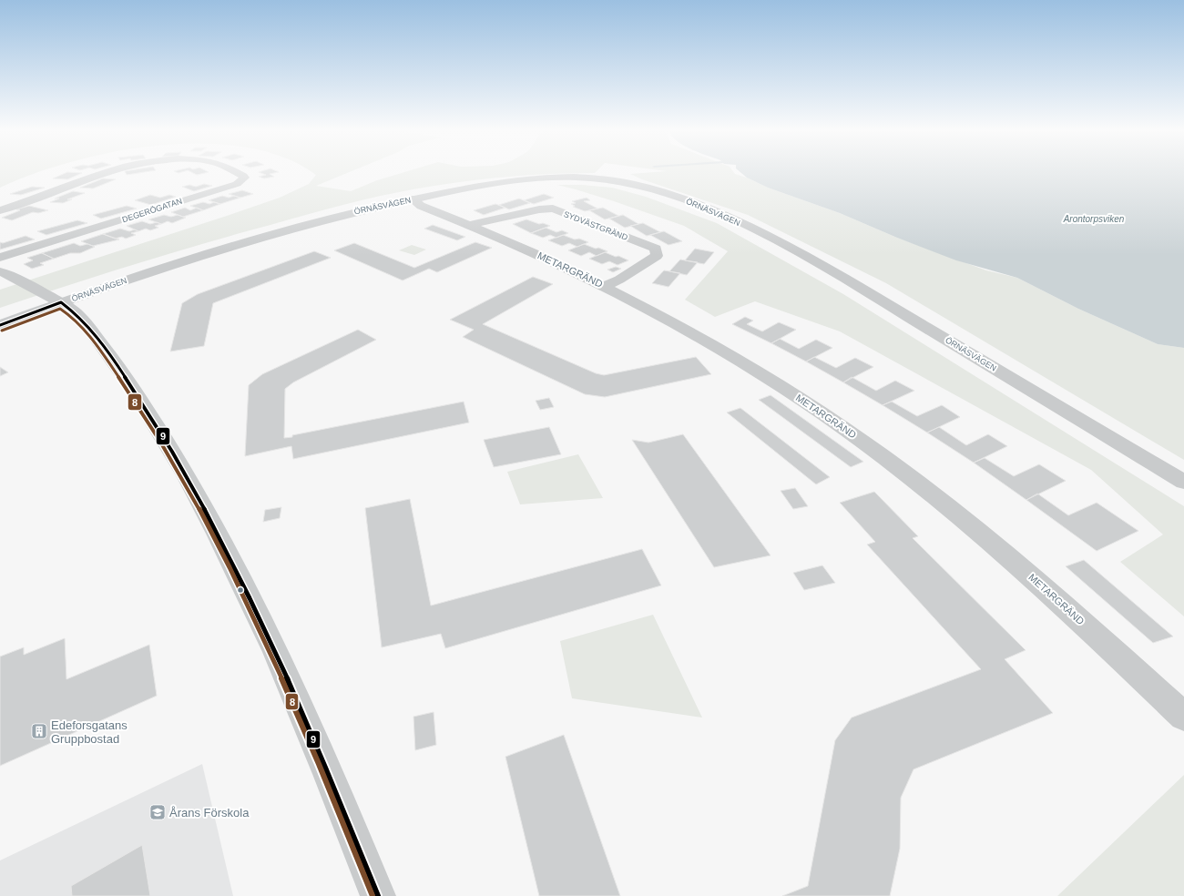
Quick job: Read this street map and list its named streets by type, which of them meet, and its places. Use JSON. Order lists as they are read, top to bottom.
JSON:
{
  "streets": {
    "street": [
      "ÖRNÄSVÄGEN",
      "DEGERÖGATAN",
      "SYDVÄSTGRÄND",
      "METARGRÄND"
    ]
  },
  "crossings": [
    ["ÖRNÄSVÄGEN", "METARGRÄND"],
    ["SYDVÄSTGRÄND", "METARGRÄND"]
  ],
  "water": ["Arontorpsviken"],
  "places": {
    "building": ["Edeforsgatans Gruppbostad"],
    "school or university": ["Årans Förskola"]
  },
  "lines": ["transit line 9", "transit line 8"]
}
